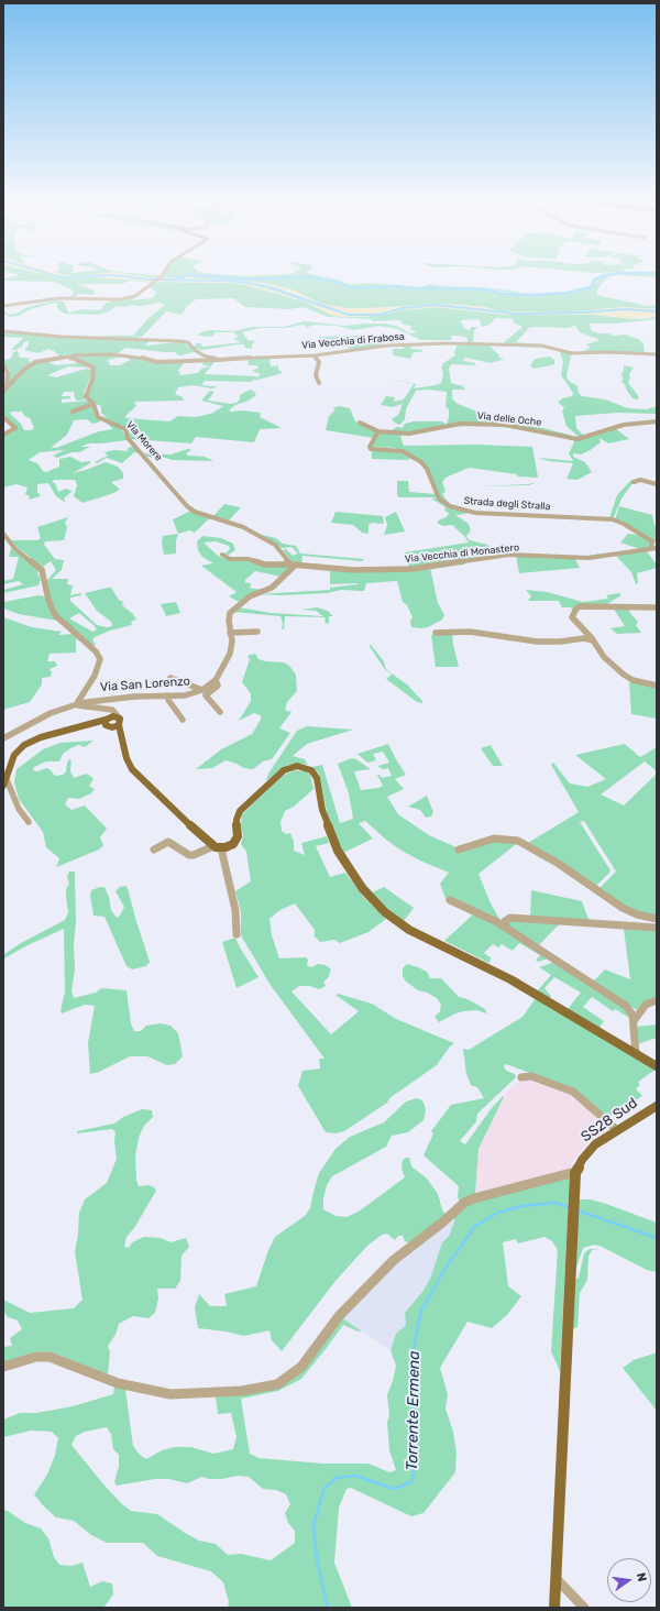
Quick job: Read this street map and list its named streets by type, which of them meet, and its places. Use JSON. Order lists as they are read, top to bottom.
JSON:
{
  "streets": {
    "main road": ["SS28 Sud"],
    "street": [
      "Via Vecchia di Frabosa",
      "Via delle Oche",
      "Via Morere",
      "Strada degli Stralla",
      "Via Vecchia di Monastero",
      "Via San Lorenzo"
    ]
  },
  "crossings": [
    ["Via delle Oche", "Strada degli Stralla"],
    ["Via Morere", "Via Vecchia di Monastero"],
    ["Via Morere", "Via San Lorenzo"],
    ["Strada degli Stralla", "Via Vecchia di Monastero"],
    ["Via Vecchia di Monastero", "Via San Lorenzo"]
  ],
  "water": ["Torrente Ermena"],
  "north": "right"
}
